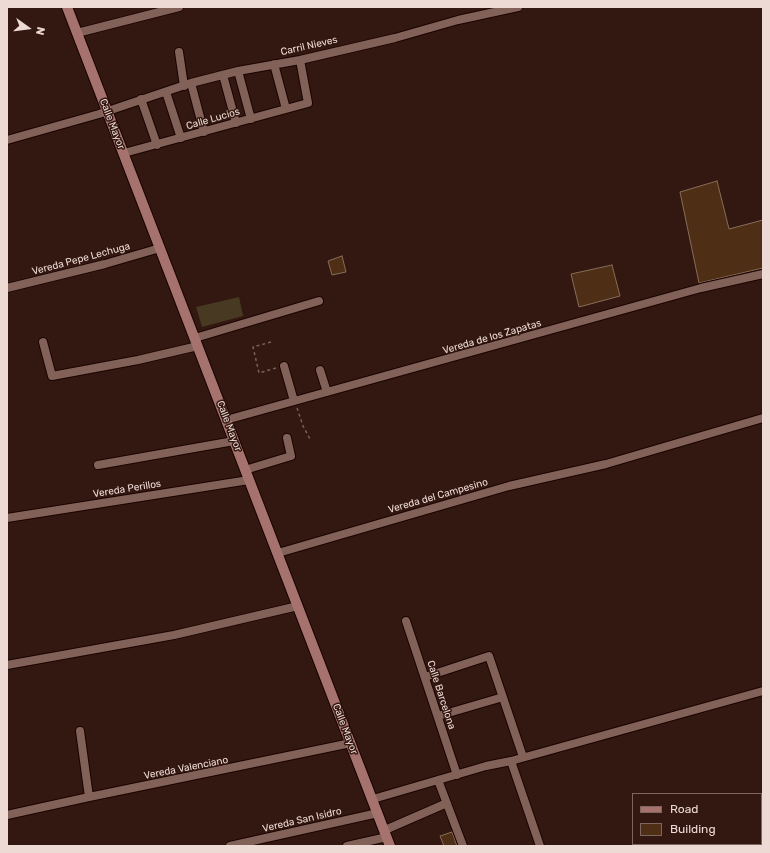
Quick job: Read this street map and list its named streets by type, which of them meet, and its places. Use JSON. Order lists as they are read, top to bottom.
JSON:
{
  "streets": {
    "main road": ["Calle Mayor"],
    "street": [
      "Carril Nieves",
      "Calle Lucios",
      "Vereda Pepe Lechuga",
      "Vereda de los Zapatas",
      "Vereda Perillos",
      "Vereda del Campesino",
      "Calle Barcelona",
      "Vereda Valenciano",
      "Vereda San Isidro"
    ]
  },
  "crossings": [
    ["Carril Nieves", "Calle Lucios"],
    ["Carril Nieves", "Calle Mayor"],
    ["Calle Lucios", "Calle Mayor"],
    ["Calle Mayor", "Vereda Pepe Lechuga"],
    ["Calle Mayor", "Vereda de los Zapatas"],
    ["Calle Mayor", "Vereda Perillos"],
    ["Calle Mayor", "Vereda del Campesino"],
    ["Calle Mayor", "Vereda Valenciano"],
    ["Calle Mayor", "Vereda San Isidro"]
  ],
  "legend": ["Road", "Building"],
  "north": "right"
}
